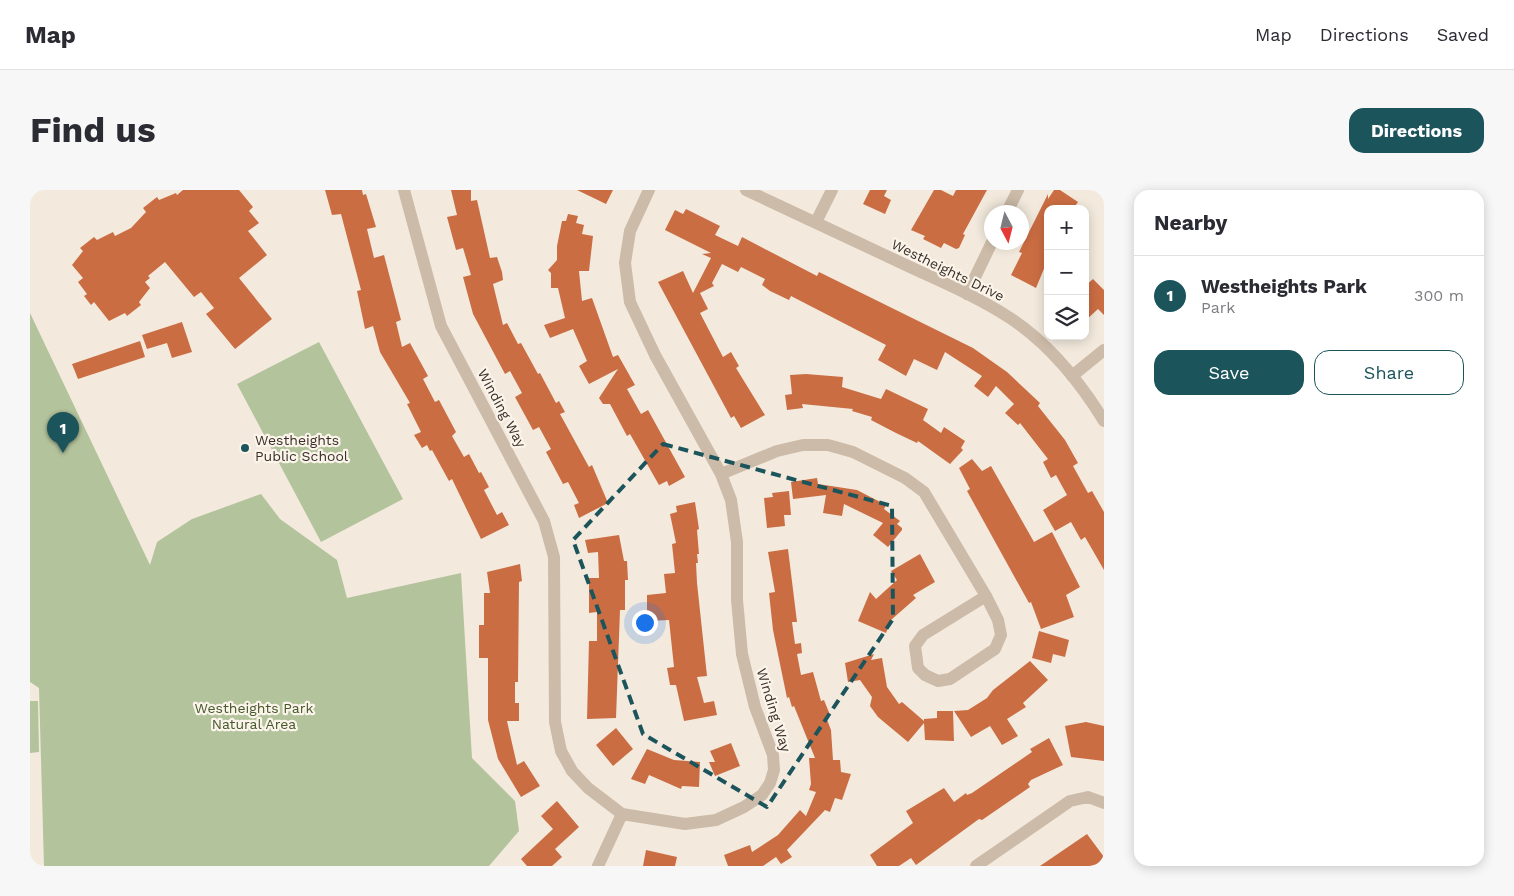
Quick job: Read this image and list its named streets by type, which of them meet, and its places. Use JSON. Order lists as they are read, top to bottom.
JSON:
{
  "streets": {
    "street": ["Westheights Drive", "Winding Way"]
  },
  "parks": ["Westheights Park Natural Area"],
  "places": ["Westheights Public School"],
  "north": "bottom",
  "page": {
    "header": "Map",
    "nav": ["Map", "Directions", "Saved"],
    "buttons": [
      "Directions",
      ["Save", "Share"]
    ],
    "title": "Find us",
    "heading": "Nearby",
    "map_buttons": ["+", "−"],
    "list": [
      {
        "mark": "1",
        "name": "Westheights Park",
        "note": "Park",
        "value": "300 m"
      }
    ],
    "pins": "1"
  }
}
